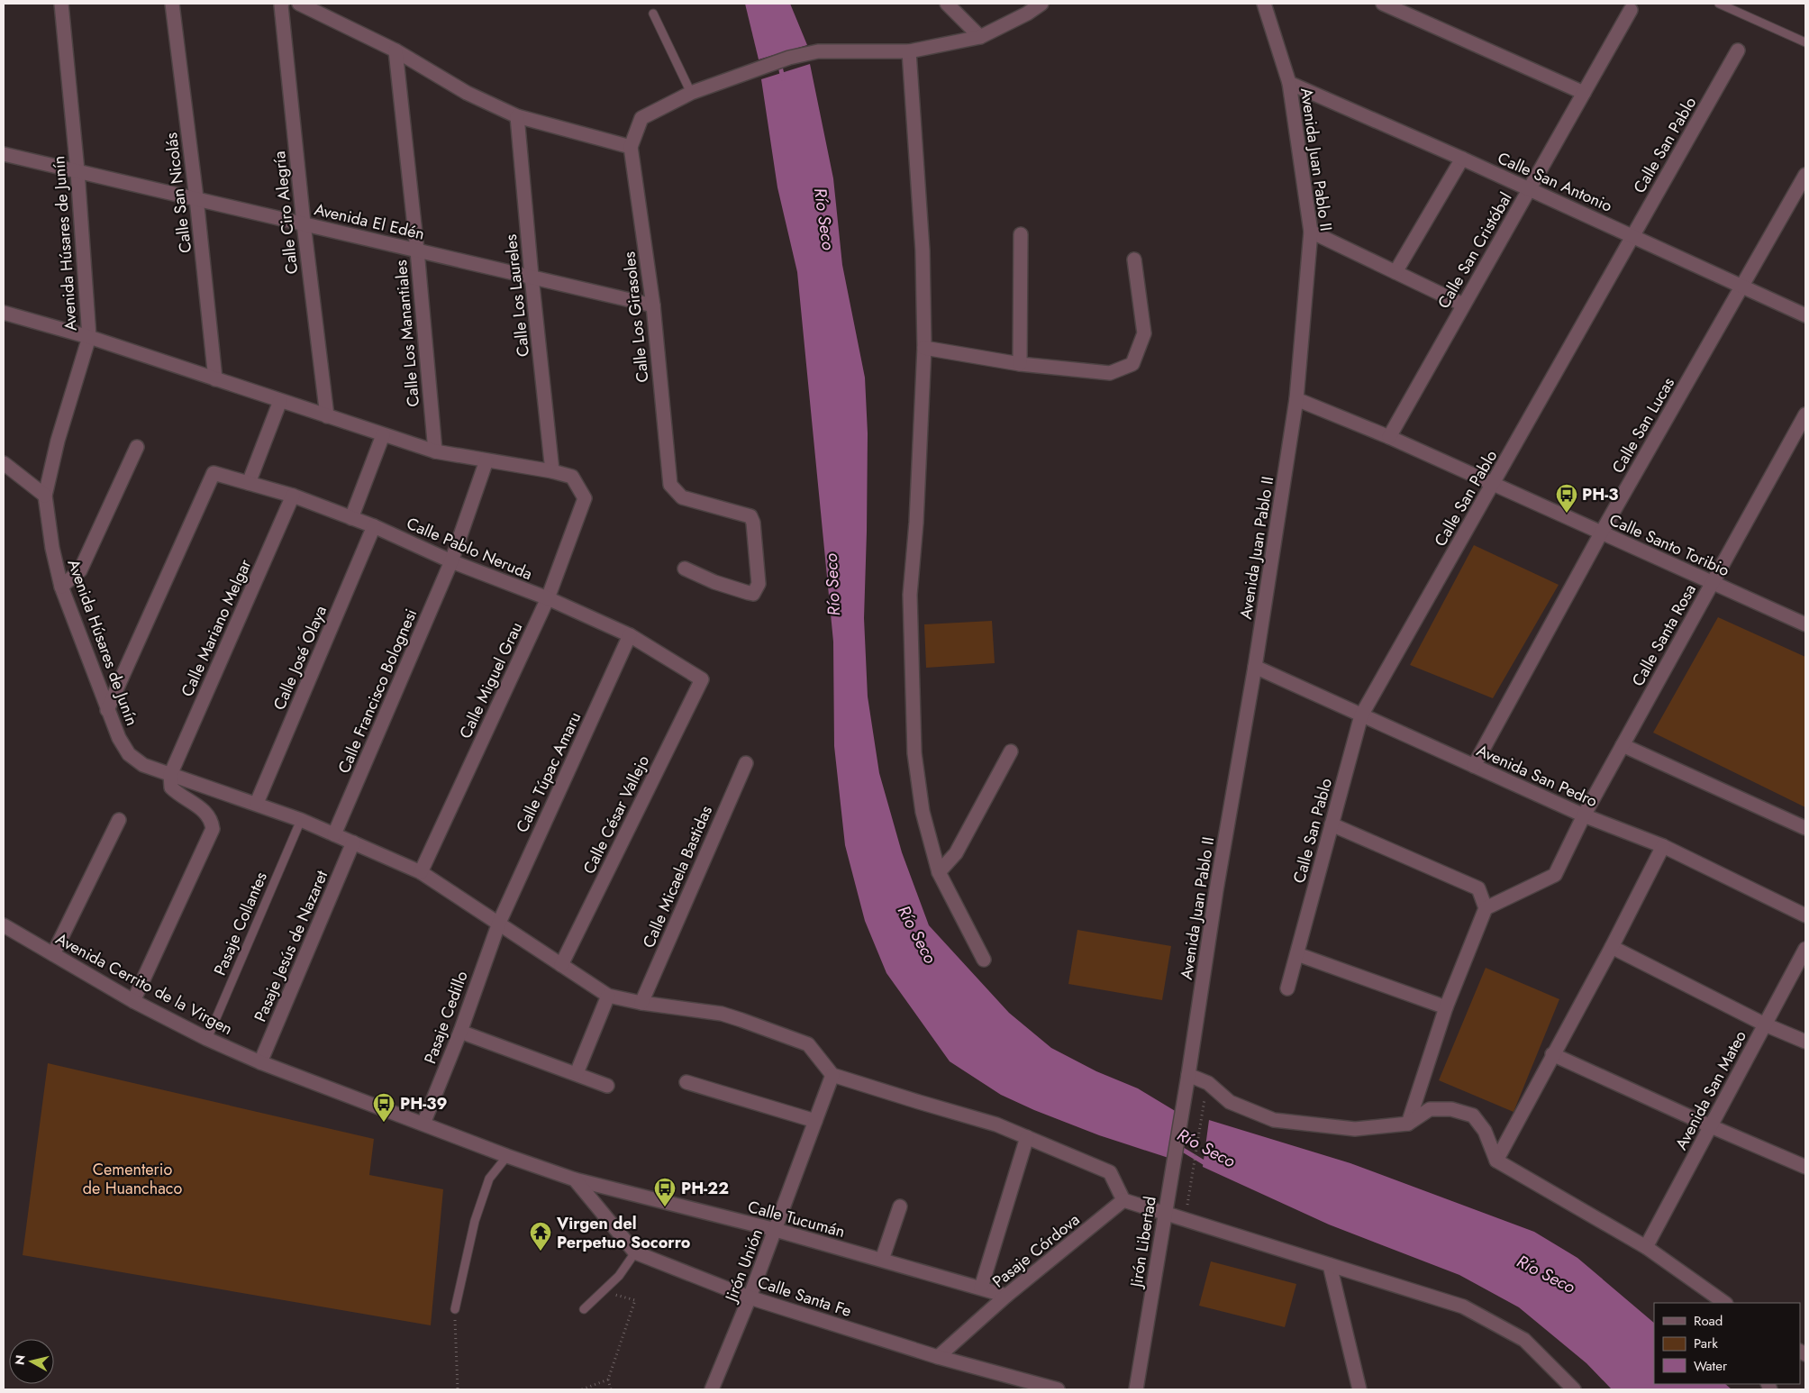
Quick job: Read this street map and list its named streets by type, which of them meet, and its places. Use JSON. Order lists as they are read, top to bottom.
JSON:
{
  "streets": {
    "street": [
      "Calle San Pablo",
      "Avenida Juan Pablo II",
      "Calle San Antonio",
      "Calle San Nicolás",
      "Calle Ciro Alegría",
      "Avenida El Edén",
      "Avenida Húsares de Junín",
      "Calle San Cristóbal",
      "Calle Los Laureles",
      "Calle Los Girasoles",
      "Calle Los Manantiales",
      "Calle San Lucas",
      "Calle Santo Toribio",
      "Calle Pablo Neruda",
      "Calle Mariano Melgar",
      "Calle Santa Rosa",
      "Calle José Olaya",
      "Calle Miguel Grau",
      "Calle Francisco Bolognesi",
      "Calle Túpac Amaru",
      "Avenida San Pedro",
      "Calle César Vallejo",
      "Calle Micaela Bastidas",
      "Pasaje Jesús de Nazaret",
      "Avenida Cerrito de la Virgen",
      "Pasaje Cedillo",
      "Avenida San Mateo",
      "Calle Tucumán",
      "Jirón Libertad",
      "Pasaje Córdova",
      "Jirón Unión",
      "Calle Santa Fe"
    ],
    "lane": ["Pasaje Collantes"]
  },
  "crossings": [
    ["Calle San Pablo", "Calle San Antonio"],
    ["Calle San Pablo", "Calle Santo Toribio"],
    ["Calle San Pablo", "Avenida San Pedro"],
    ["Avenida Juan Pablo II", "Calle San Antonio"],
    ["Avenida Juan Pablo II", "Calle Santo Toribio"],
    ["Avenida Juan Pablo II", "Avenida San Pedro"],
    ["Avenida Juan Pablo II", "Jirón Libertad"],
    ["Calle San Antonio", "Calle San Cristóbal"],
    ["Calle San Antonio", "Calle San Lucas"],
    ["Calle San Nicolás", "Avenida El Edén"],
    ["Calle Ciro Alegría", "Avenida El Edén"],
    ["Avenida El Edén", "Avenida Húsares de Junín"],
    ["Avenida El Edén", "Calle Los Laureles"],
    ["Avenida El Edén", "Calle Los Girasoles"],
    ["Avenida El Edén", "Calle Los Manantiales"],
    ["Avenida Húsares de Junín", "Calle Pablo Neruda"],
    ["Avenida Húsares de Junín", "Calle Mariano Melgar"],
    ["Avenida Húsares de Junín", "Calle José Olaya"],
    ["Avenida Húsares de Junín", "Calle Miguel Grau"],
    ["Avenida Húsares de Junín", "Calle Francisco Bolognesi"],
    ["Avenida Húsares de Junín", "Calle Túpac Amaru"],
    ["Avenida Húsares de Junín", "Calle César Vallejo"],
    ["Avenida Húsares de Junín", "Calle Micaela Bastidas"],
    ["Avenida Húsares de Junín", "Pasaje Collantes"],
    ["Avenida Húsares de Junín", "Pasaje Jesús de Nazaret"],
    ["Avenida Húsares de Junín", "Pasaje Cedillo"],
    ["Avenida Húsares de Junín", "Jirón Unión"],
    ["Calle San Cristóbal", "Calle Santo Toribio"],
    ["Calle Los Laureles", "Calle Miguel Grau"],
    ["Calle San Lucas", "Calle Santo Toribio"],
    ["Calle San Lucas", "Avenida San Pedro"],
    ["Calle Santo Toribio", "Calle Santa Rosa"],
    ["Calle Pablo Neruda", "Calle Mariano Melgar"],
    ["Calle Pablo Neruda", "Calle José Olaya"],
    ["Calle Pablo Neruda", "Calle Miguel Grau"],
    ["Calle Pablo Neruda", "Calle Francisco Bolognesi"],
    ["Calle Pablo Neruda", "Calle Túpac Amaru"],
    ["Calle Pablo Neruda", "Calle César Vallejo"],
    ["Calle Santa Rosa", "Avenida San Pedro"],
    ["Calle Túpac Amaru", "Pasaje Cedillo"],
    ["Pasaje Collantes", "Avenida Cerrito de la Virgen"],
    ["Pasaje Jesús de Nazaret", "Avenida Cerrito de la Virgen"],
    ["Avenida Cerrito de la Virgen", "Pasaje Cedillo"],
    ["Avenida Cerrito de la Virgen", "Calle Tucumán"],
    ["Pasaje Cedillo", "Calle Tucumán"],
    ["Calle Tucumán", "Pasaje Córdova"],
    ["Calle Tucumán", "Jirón Unión"],
    ["Calle Tucumán", "Calle Santa Fe"],
    ["Pasaje Córdova", "Calle Santa Fe"],
    ["Jirón Unión", "Calle Santa Fe"]
  ],
  "water": ["Río Seco"],
  "parks": ["Cementerio de Huanchaco"],
  "places": {
    "bus stop": ["PH-3", "PH-39", "PH-22"],
    "temple": ["Virgen del Perpetuo Socorro"]
  },
  "legend": ["Road", "Park", "Water"],
  "north": "left"
}
